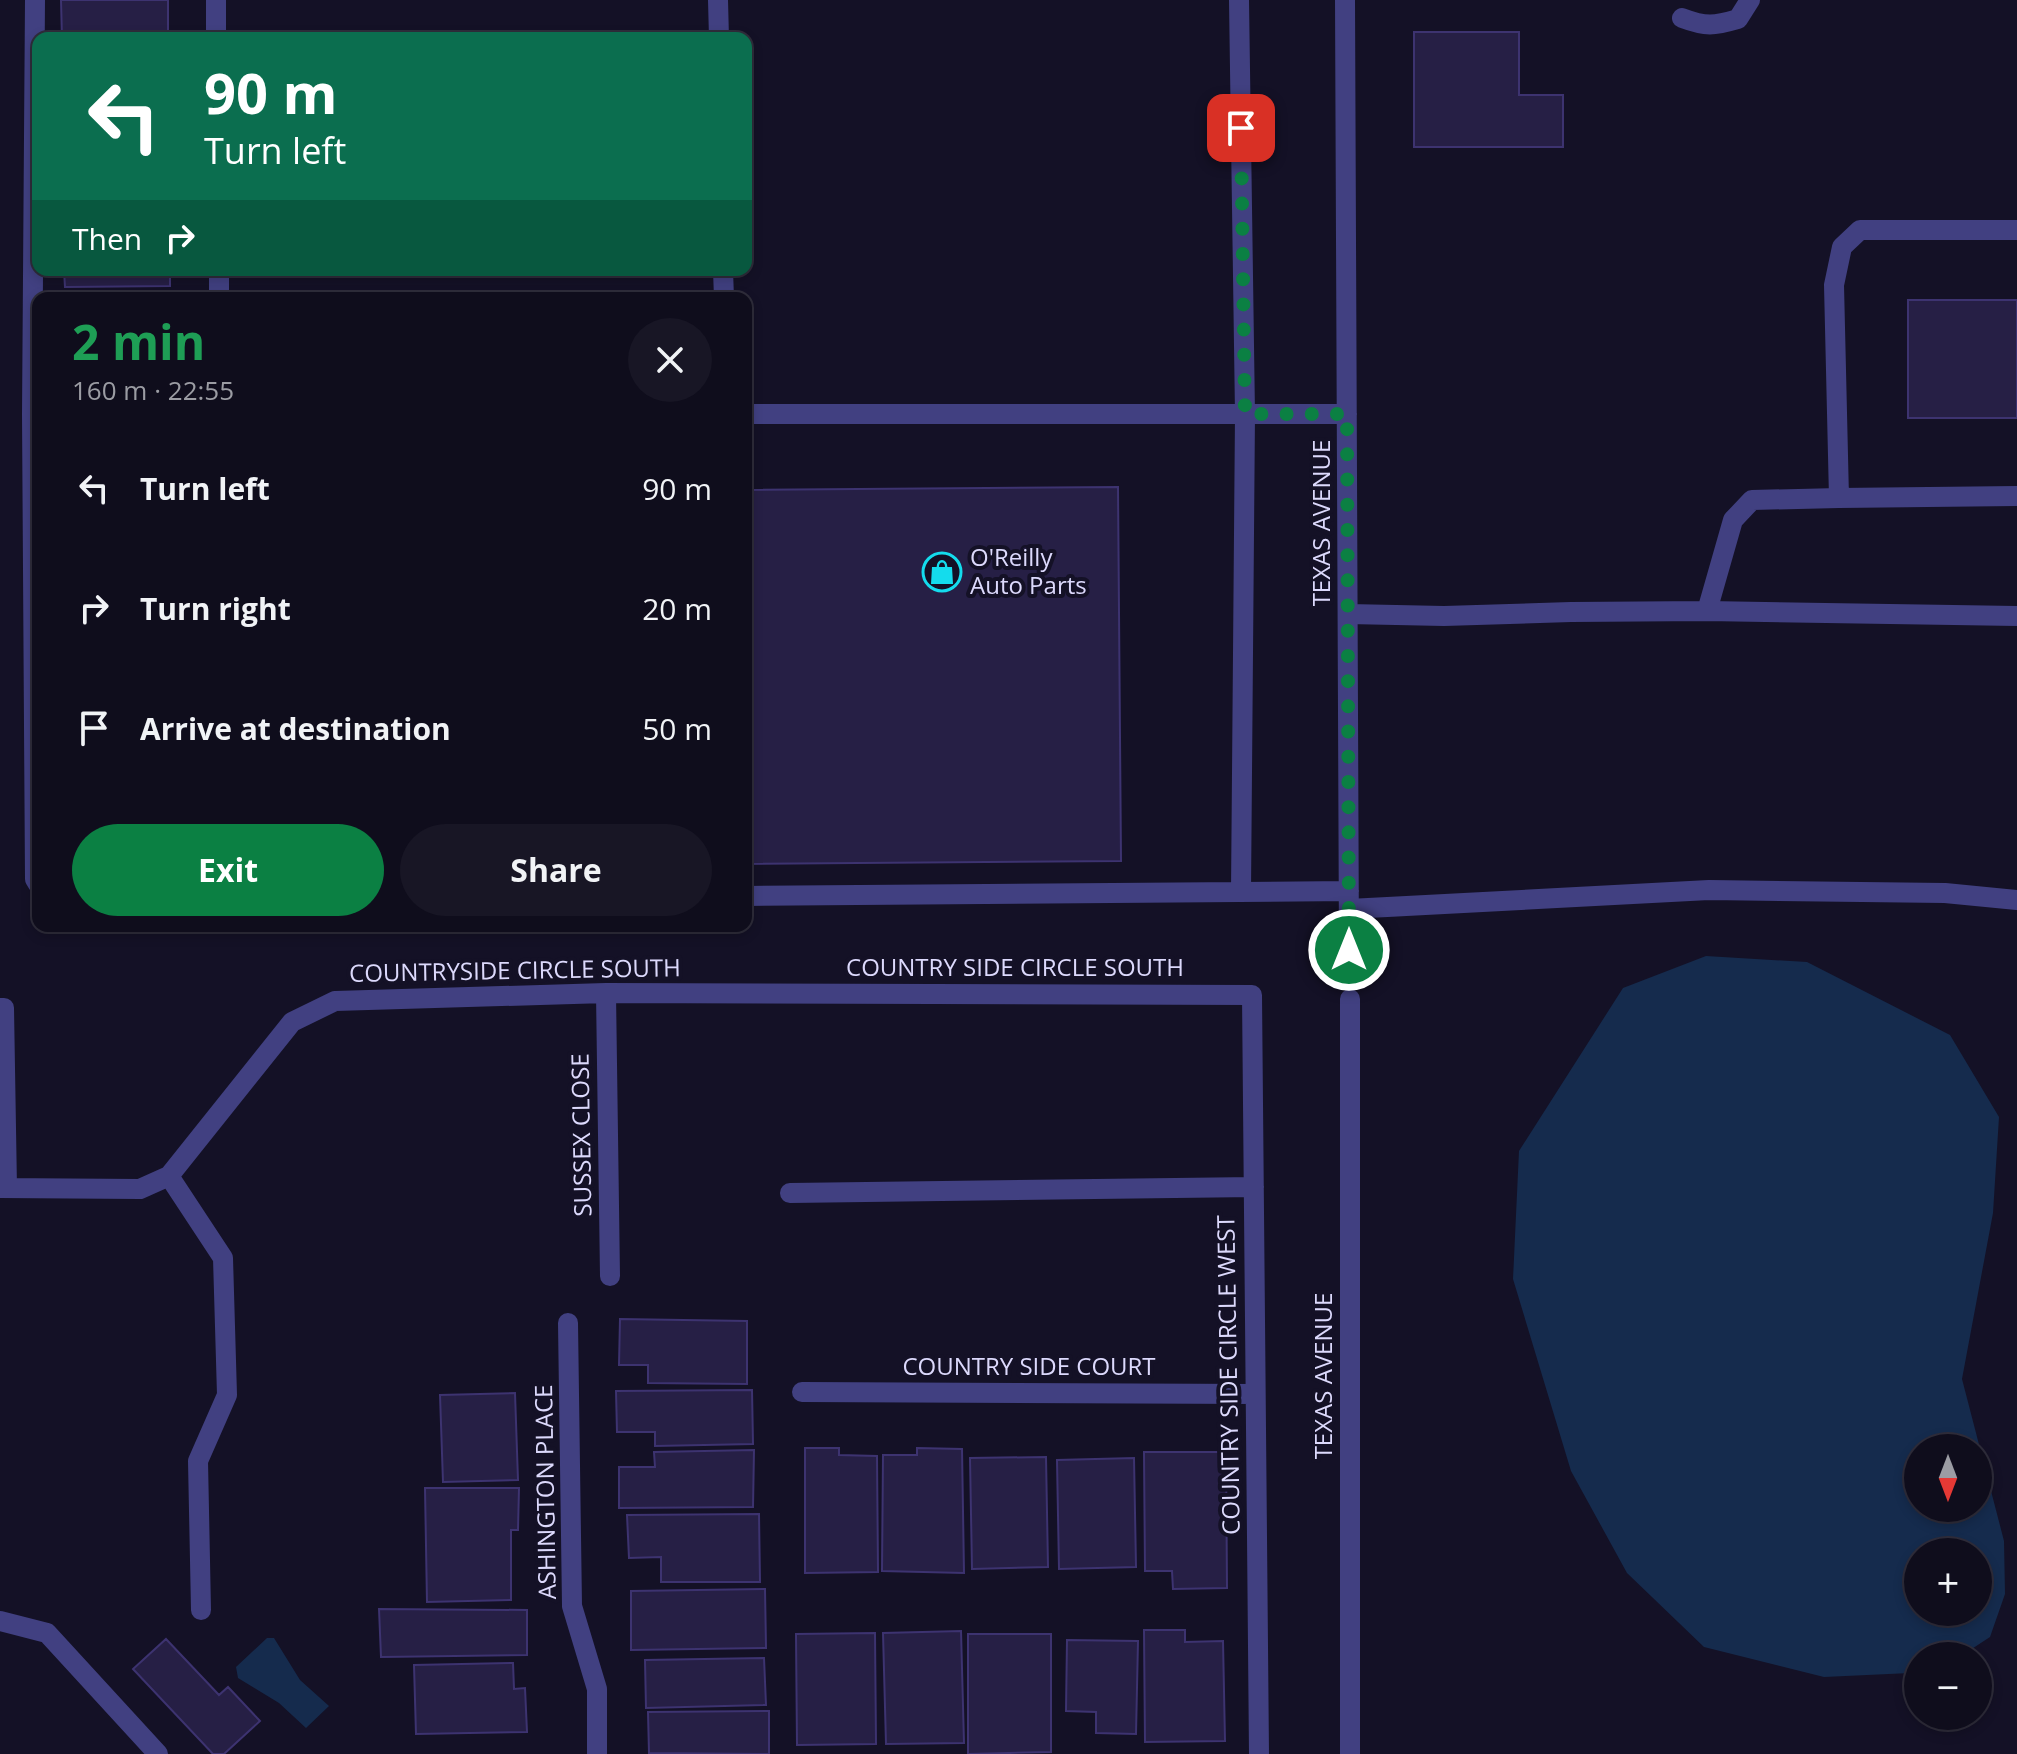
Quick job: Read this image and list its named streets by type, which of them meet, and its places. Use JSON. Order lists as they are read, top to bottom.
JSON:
{
  "streets": {
    "street": [
      "TEXAS AVENUE",
      "COUNTRY SIDE CIRCLE SOUTH",
      "COUNTRYSIDE CIRCLE SOUTH",
      "SUSSEX CLOSE",
      "COUNTRY SIDE COURT",
      "COUNTRY SIDE CIRCLE WEST",
      "ASHINGTON PLACE"
    ]
  },
  "crossings": [
    ["COUNTRY SIDE CIRCLE SOUTH", "COUNTRYSIDE CIRCLE SOUTH"],
    ["COUNTRY SIDE CIRCLE SOUTH", "COUNTRY SIDE CIRCLE WEST"],
    ["COUNTRYSIDE CIRCLE SOUTH", "SUSSEX CLOSE"],
    ["COUNTRY SIDE COURT", "COUNTRY SIDE CIRCLE WEST"]
  ],
  "places": {
    "shop": ["O'Reilly Auto Parts"]
  },
  "north": "bottom",
  "page": {
    "turn": ["90 m", "Turn left"],
    "then": "Then",
    "heading": ["2 min", "160 m · 22:55"],
    "list": [
      {
        "name": "Turn left",
        "value": "90 m"
      },
      {
        "name": "Turn right",
        "value": "20 m"
      },
      {
        "name": "Arrive at destination",
        "value": "50 m"
      }
    ],
    "buttons": ["Exit", "Share"],
    "map_buttons": ["+", "−"]
  }
}
